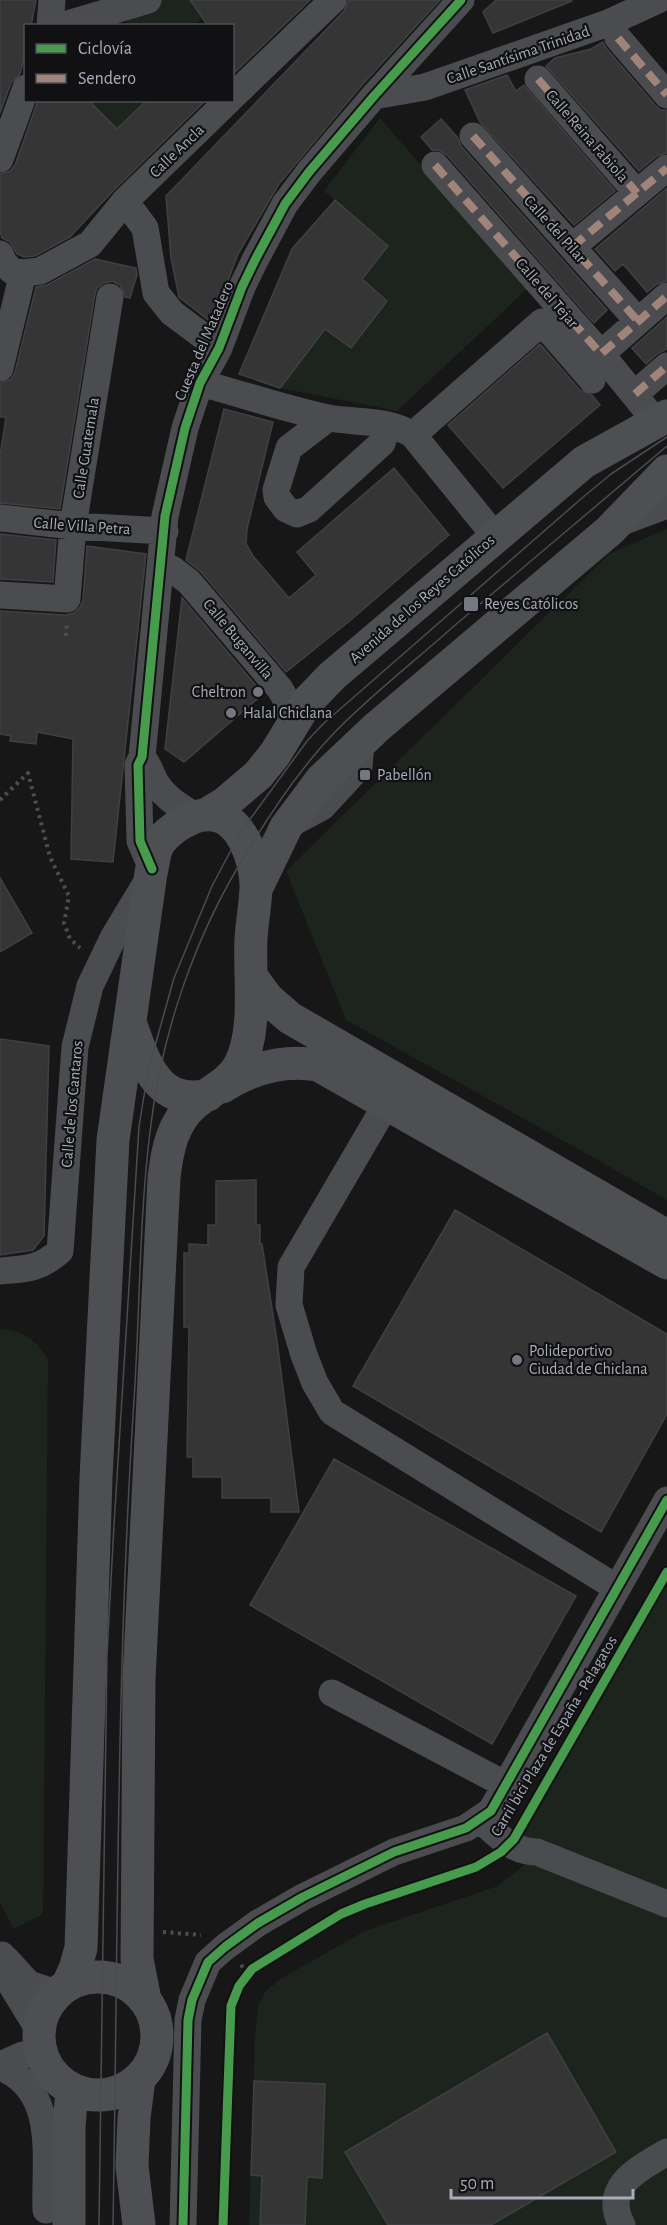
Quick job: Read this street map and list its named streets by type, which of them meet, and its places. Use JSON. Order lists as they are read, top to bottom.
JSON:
{
  "streets": {
    "main road": ["Avenida de los Reyes Católicos"],
    "street": [
      "Calle Santísima Trinidad",
      "Calle Reina Fabiola",
      "Calle Ancla",
      "Calle del Pilar",
      "Calle del Tejar",
      "Cuesta del Matadero",
      "Calle Guatemala",
      "Calle Villa Petra",
      "Calle Buganvilla",
      "Calle de los Cantaros"
    ],
    "cycle path": ["Carril bici Plaza de España - Pelagatos"]
  },
  "crossings": [
    ["Calle Santísima Trinidad", "Cuesta del Matadero"],
    ["Calle del Tejar", "Avenida de los Reyes Católicos"],
    ["Cuesta del Matadero", "Calle Villa Petra"],
    ["Cuesta del Matadero", "Avenida de los Reyes Católicos"],
    ["Cuesta del Matadero", "Calle Buganvilla"],
    ["Cuesta del Matadero", "Calle de los Cantaros"],
    ["Calle Guatemala", "Calle Villa Petra"],
    ["Avenida de los Reyes Católicos", "Calle Buganvilla"],
    ["Avenida de los Reyes Católicos", "Calle de los Cantaros"]
  ],
  "places": {
    "transit": ["Reyes Católicos", "Pabellón"],
    "other": ["Cheltron", "Halal Chiclana", "Polideportivo Ciudad de Chiclana"]
  },
  "legend": ["Ciclovía", "Sendero"],
  "scale_bar": "50 m"
}
